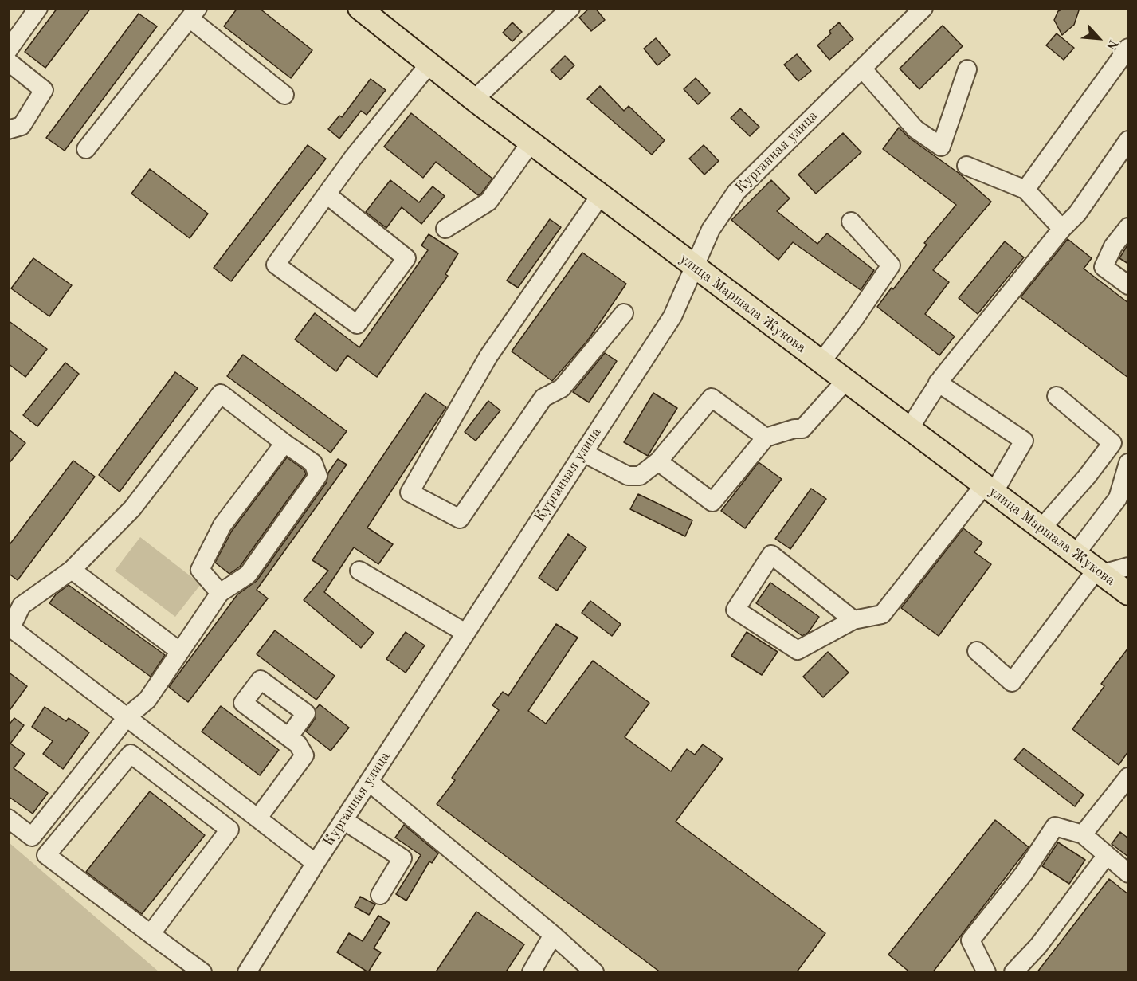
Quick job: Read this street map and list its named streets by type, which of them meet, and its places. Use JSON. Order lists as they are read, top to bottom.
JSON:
{
  "streets": {
    "main road": ["улица Маршала Жукова"],
    "street": ["Курганная улица"]
  },
  "crossings": [
    ["Курганная улица", "улица Маршала Жукова"]
  ],
  "north": "bottom right"
}
